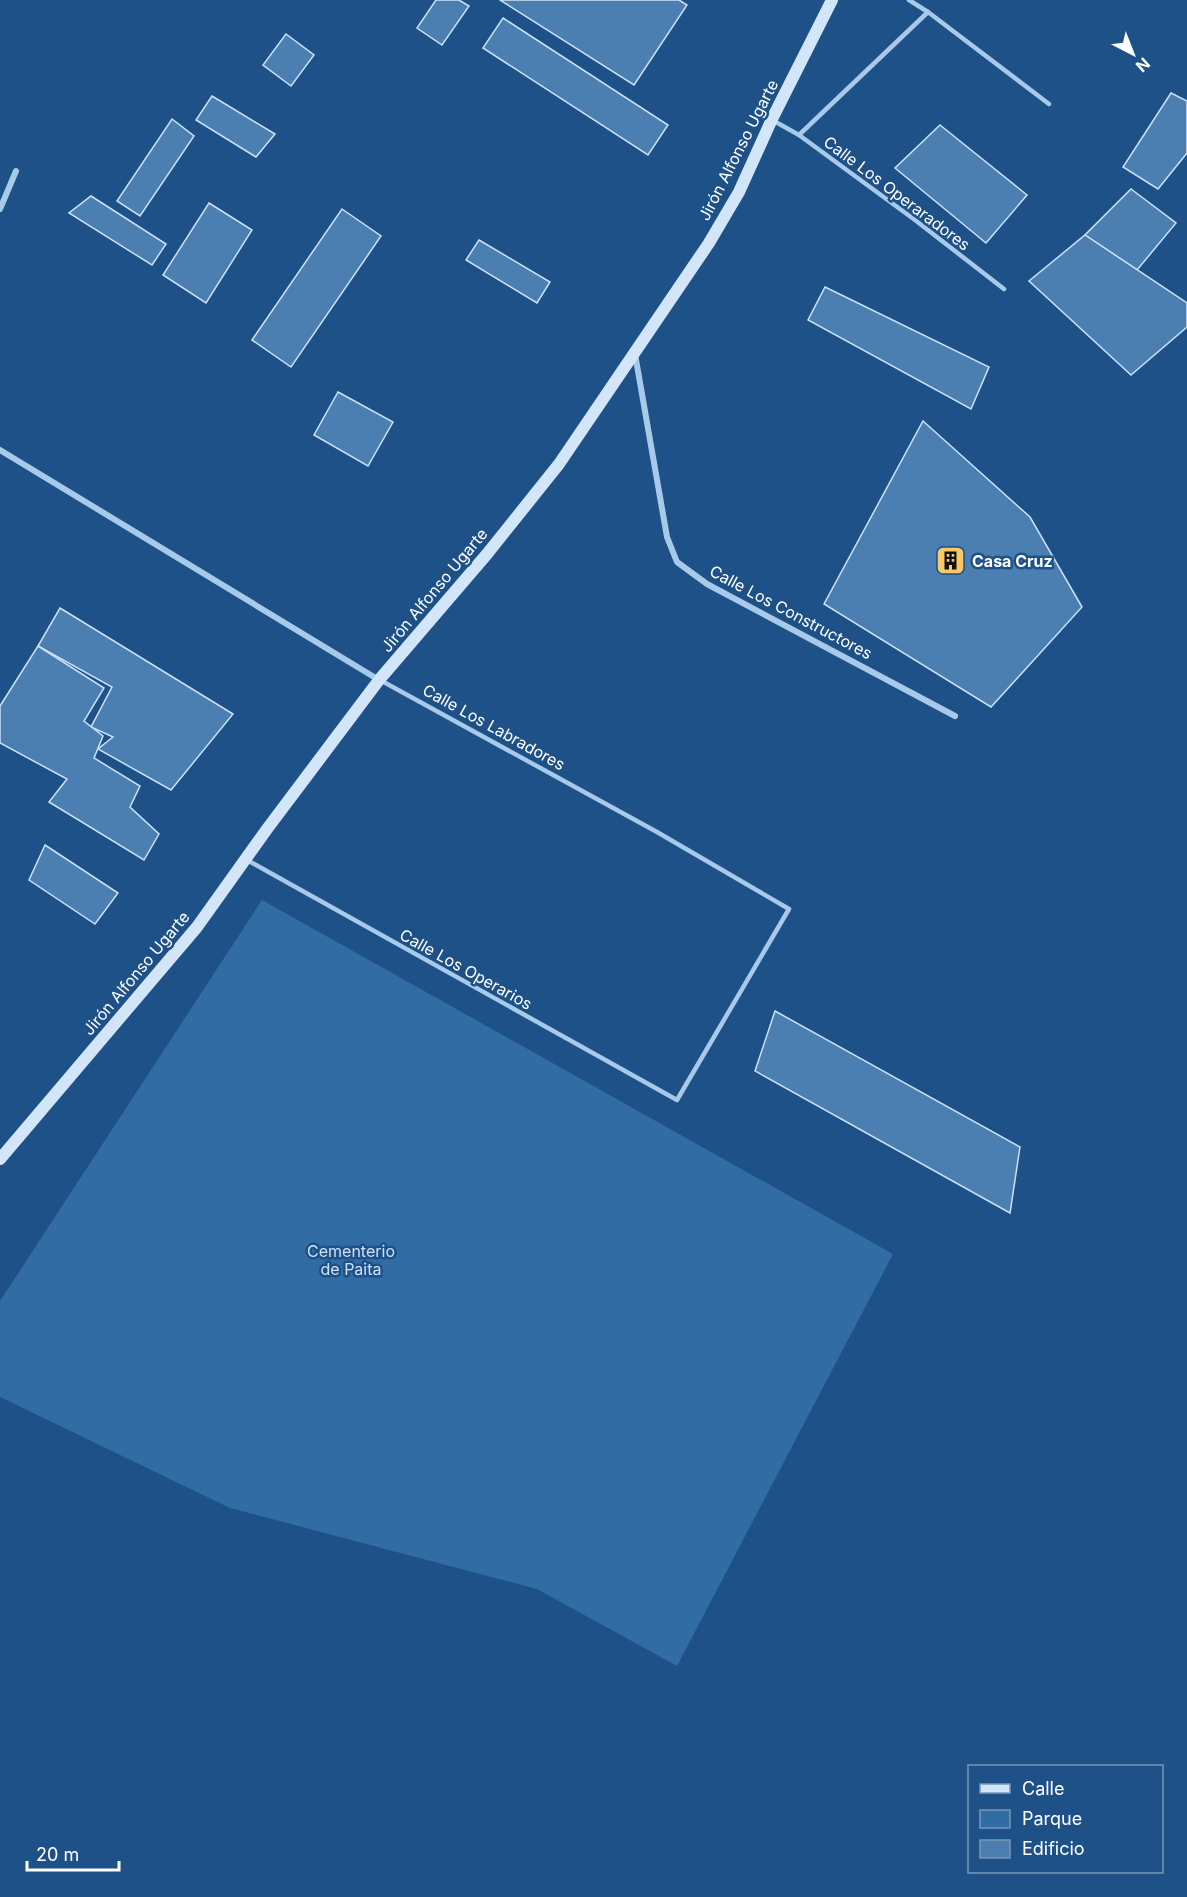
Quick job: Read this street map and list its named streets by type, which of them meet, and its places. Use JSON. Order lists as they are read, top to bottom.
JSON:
{
  "streets": {
    "main road": ["Jirón Alfonso Ugarte"],
    "street": ["Calle Los Constructores", "Calle Los Labradores"],
    "lane": ["Calle Los Operaradores", "Calle Los Operarios"]
  },
  "crossings": [
    ["Jirón Alfonso Ugarte", "Calle Los Operaradores"],
    ["Jirón Alfonso Ugarte", "Calle Los Constructores"],
    ["Jirón Alfonso Ugarte", "Calle Los Labradores"],
    ["Jirón Alfonso Ugarte", "Calle Los Operarios"],
    ["Calle Los Labradores", "Calle Los Operarios"]
  ],
  "parks": ["Cementerio de Paita"],
  "places": {
    "building": ["Casa Cruz"]
  },
  "legend": ["Calle", "Parque", "Edificio"],
  "scale_bar": "20 m",
  "north": "bottom right"
}
